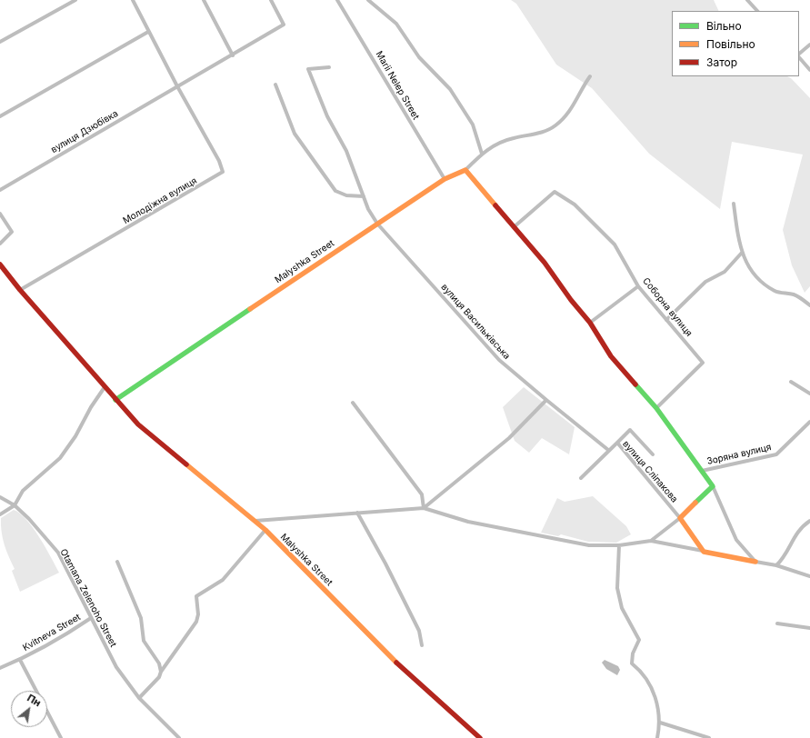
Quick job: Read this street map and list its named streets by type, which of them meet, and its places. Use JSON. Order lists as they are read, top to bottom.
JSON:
{
  "streets": {
    "street": [
      "Marii Nelep Street",
      "вулиця Дзюбівка",
      "Молодіжна вулиця",
      "Malyshka Street",
      "Соборна вулиця",
      "вулиця Васильківська",
      "Зоряна вулиця",
      "вулиця Сліпакова",
      "Otamana Zelenoho Street",
      "Kvitneva Street"
    ]
  },
  "crossings": [
    ["вулиця Дзюбівка", "Молодіжна вулиця"],
    ["Молодіжна вулиця", "Malyshka Street"],
    ["Malyshka Street", "вулиця Васильківська"],
    ["вулиця Васильківська", "вулиця Сліпакова"],
    ["Otamana Zelenoho Street", "Kvitneva Street"]
  ],
  "legend": ["Вільно", "Повільно", "Затор"],
  "north": "top right"
}
